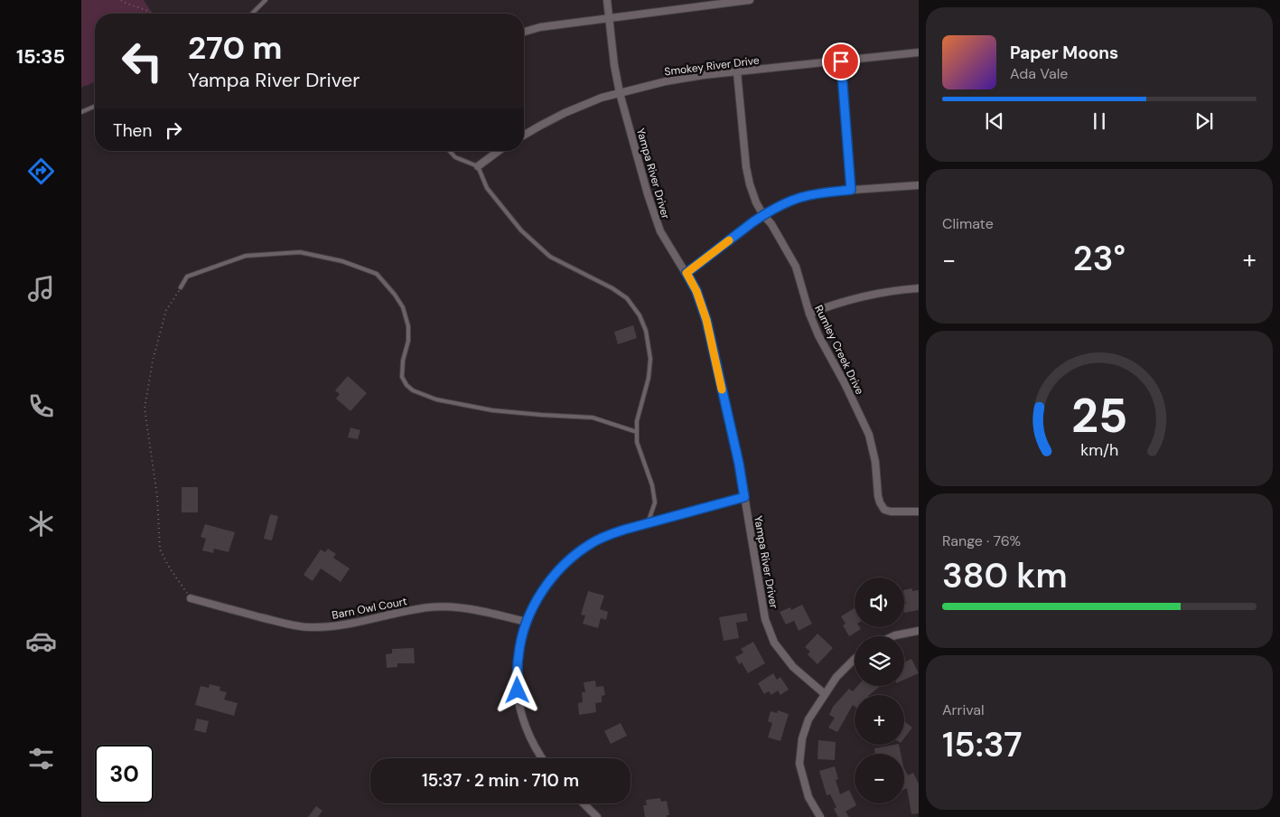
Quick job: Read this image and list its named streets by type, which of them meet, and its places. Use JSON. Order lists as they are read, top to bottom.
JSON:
{
  "streets": {
    "street": [
      "Smokey River Drive",
      "Yampa River Driver",
      "Rumley Creek Drive",
      "Barn Owl Court"
    ]
  },
  "crossings": [
    ["Smokey River Drive", "Yampa River Driver"],
    ["Smokey River Drive", "Rumley Creek Drive"]
  ],
  "page": {
    "tabs": "15:35",
    "turn": ["270 m", "Yampa River Driver"],
    "song": ["Paper Moons", "Ada Vale"],
    "then": "Then",
    "tile": [
      "Climate",
      ["Range · 76%", "380 km"],
      ["Arrival", "15:37"]
    ],
    "heat": ["−", "23°", "+"],
    "map_buttons": ["+", "−"],
    "limit": "30",
    "trip": "15:37 · 2 min · 710 m",
    "gauge": ["25", "km/h"]
  }
}
